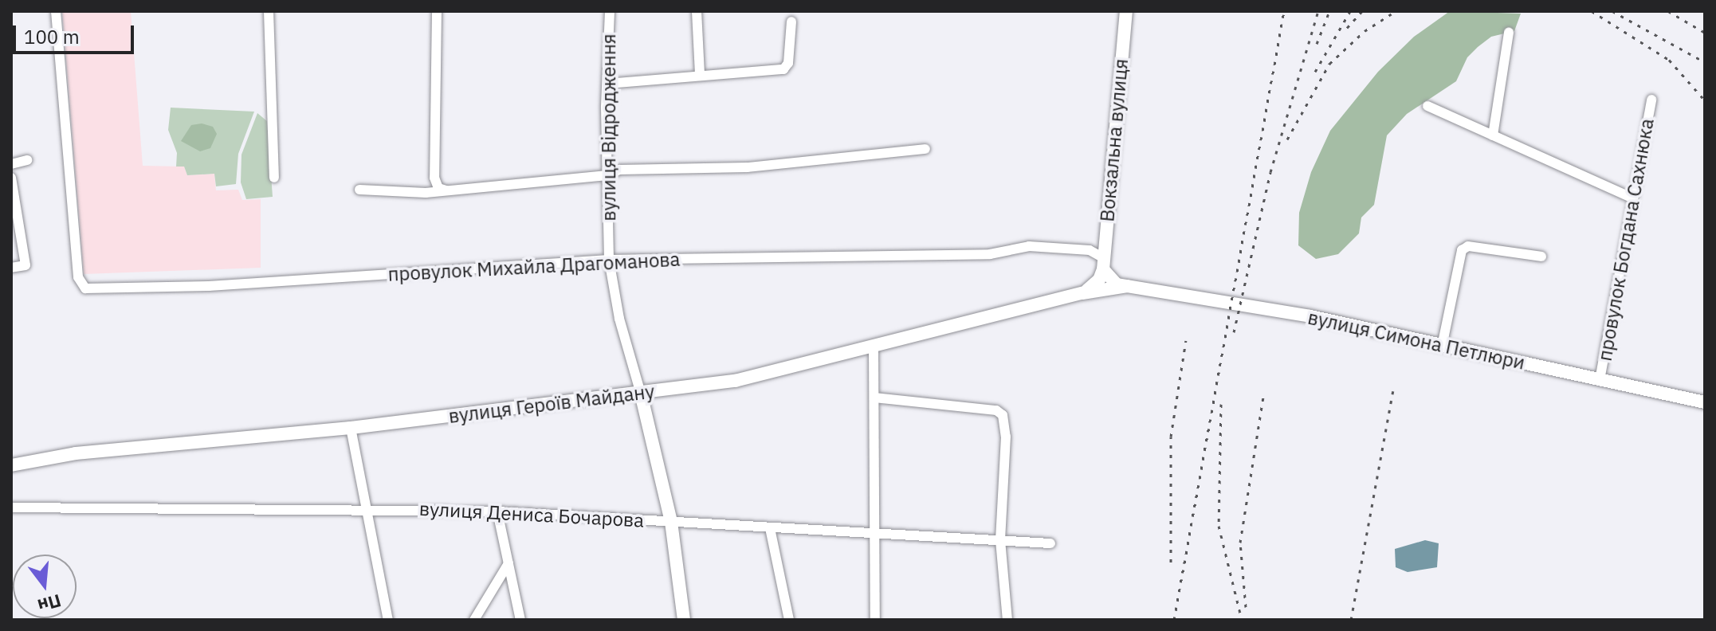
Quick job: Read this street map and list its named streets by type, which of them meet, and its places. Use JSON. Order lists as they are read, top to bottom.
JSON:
{
  "streets": {
    "street": [
      "вулиця Відродження",
      "Вокзальна вулиця",
      "провулок Богдана Сахнюка",
      "провулок Михайла Драгоманова",
      "вулиця Симона Петлюри",
      "вулиця Героїв Майдану",
      "вулиця Дениса Бочарова"
    ]
  },
  "crossings": [
    ["вулиця Відродження", "провулок Михайла Драгоманова"],
    ["вулиця Відродження", "вулиця Героїв Майдану"],
    ["Вокзальна вулиця", "провулок Михайла Драгоманова"],
    ["провулок Богдана Сахнюка", "вулиця Симона Петлюри"],
    ["вулиця Симона Петлюри", "вулиця Героїв Майдану"]
  ],
  "scale_bar": "100 m",
  "north": "bottom"
}
